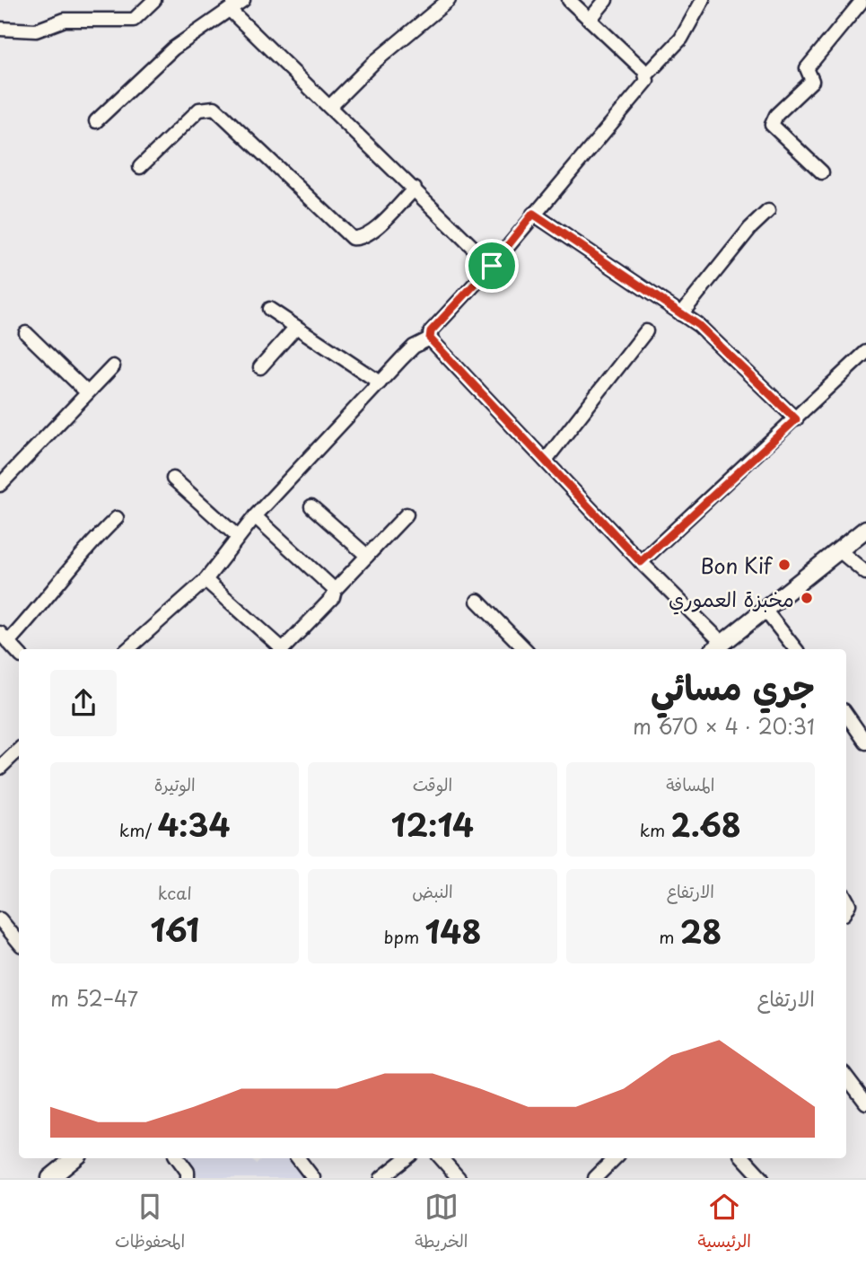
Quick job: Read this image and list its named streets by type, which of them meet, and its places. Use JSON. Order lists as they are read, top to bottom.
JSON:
{
  "places": ["Bon Kif", "مخبزة العموري"],
  "page": {
    "heading": ["جري مسائي", "20:31 · 4 × 670 m"],
    "stats": [
      ["المسافة", "2.68 km"],
      ["الوقت", "12:14"],
      ["الوتيرة", "4:34 /km"],
      ["الارتفاع", "28 m"],
      ["النبض", "148 bpm"],
      ["kcal", "161"]
    ],
    "chart": ["الارتفاع", "47–52 m"],
    "tabs": ["الرئيسية", "الخريطة", "المحفوظات"]
  }
}
